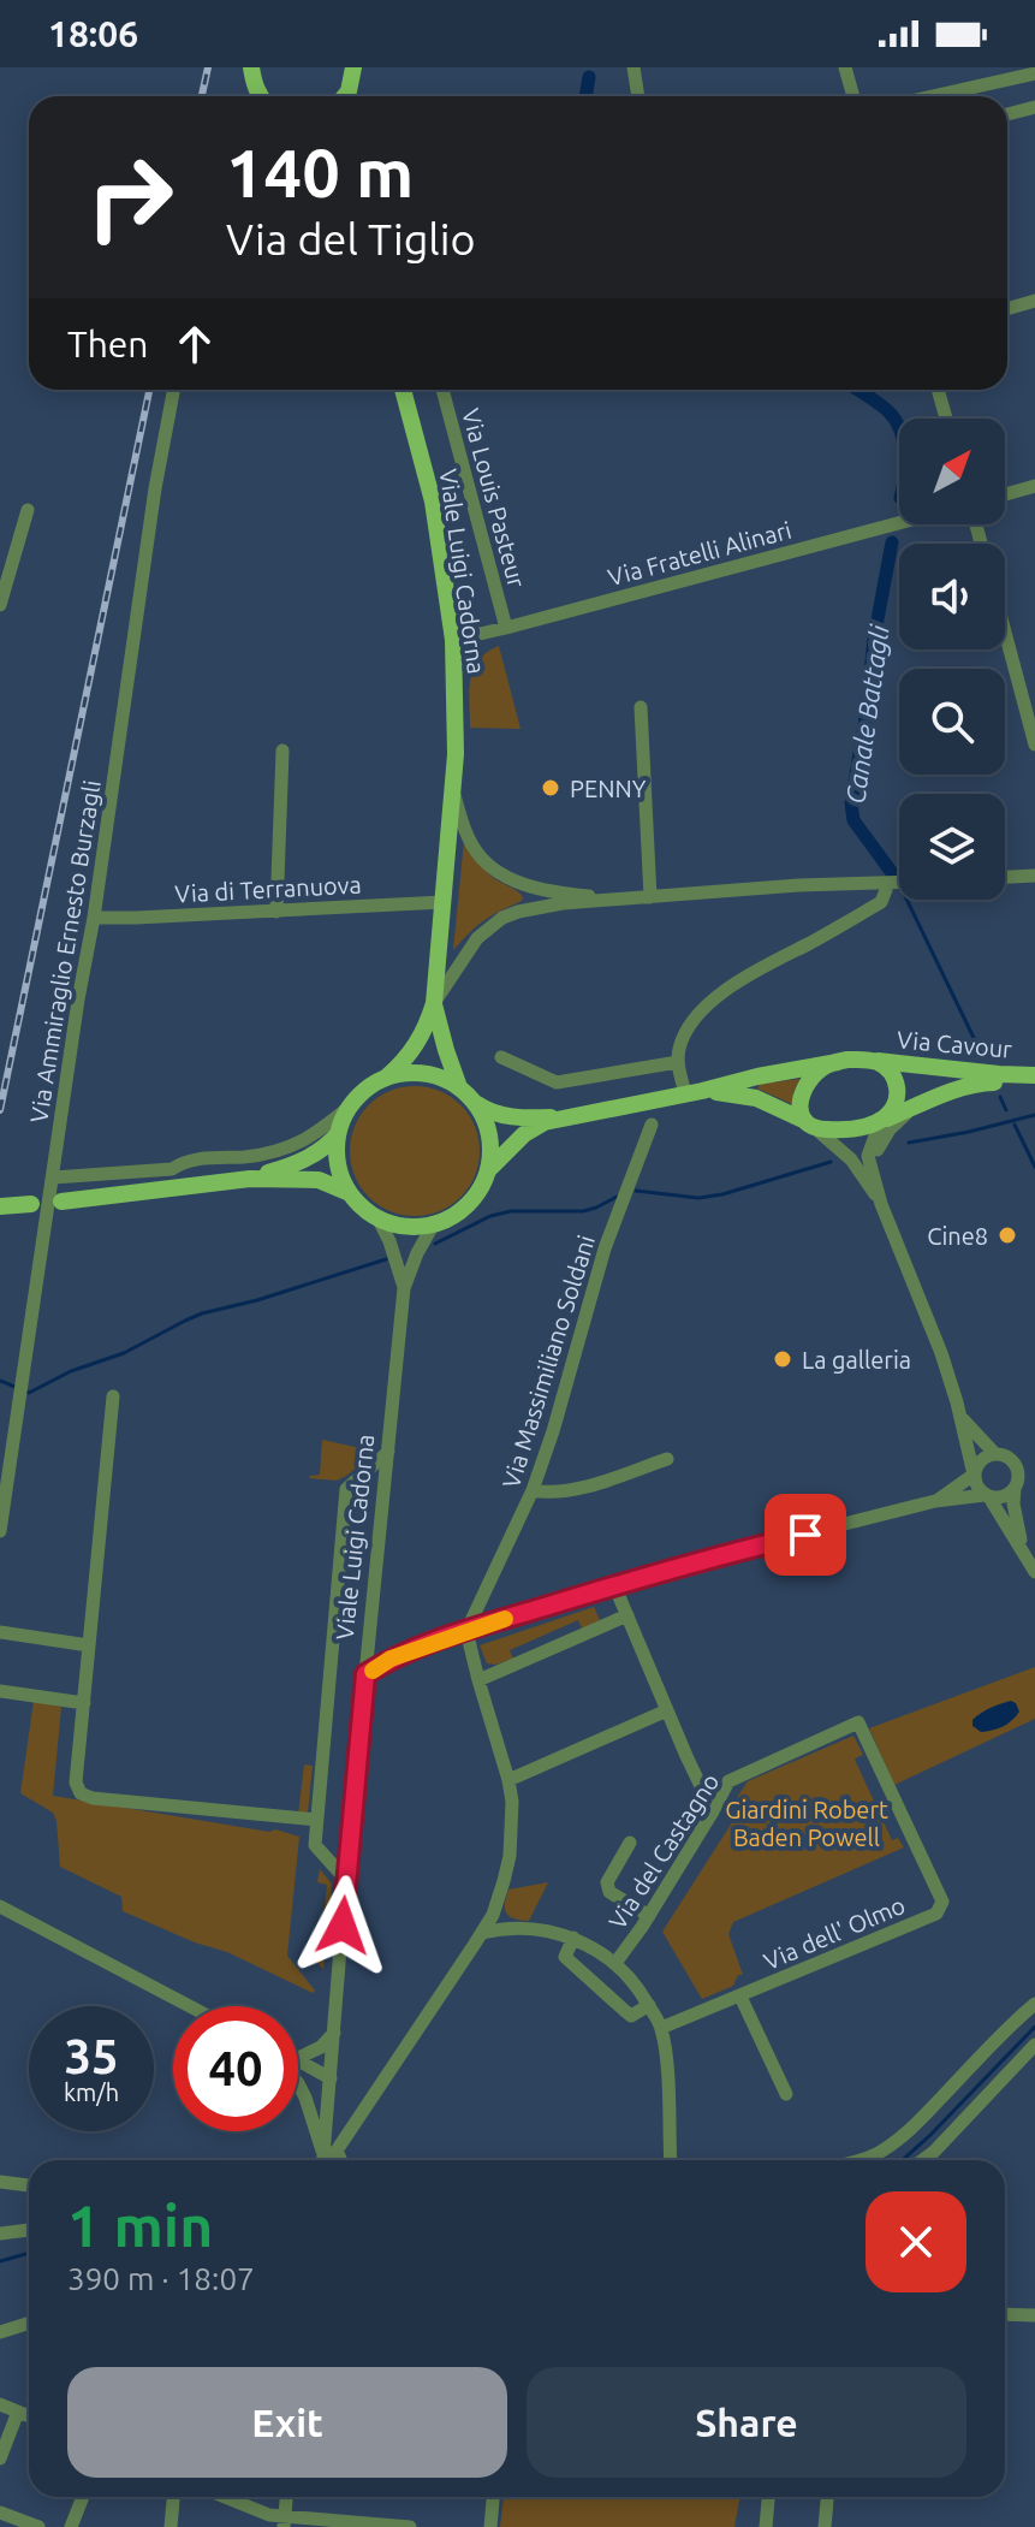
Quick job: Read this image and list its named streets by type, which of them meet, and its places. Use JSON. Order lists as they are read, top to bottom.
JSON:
{
  "streets": {
    "main road": ["Viale Luigi Cadorna", "Via Cavour"],
    "street": [
      "Via Louis Pasteur",
      "Via Fratelli Alinari",
      "Via di Terranuova",
      "Via Ammiraglio Ernesto Burzagli",
      "Via Massimiliano Soldani",
      "Via del Castagno",
      "Via dell' Olmo"
    ]
  },
  "crossings": [
    ["Via Louis Pasteur", "Via Fratelli Alinari"],
    ["Via Fratelli Alinari", "Viale Luigi Cadorna"],
    ["Viale Luigi Cadorna", "Via di Terranuova"],
    ["Viale Luigi Cadorna", "Via Cavour"],
    ["Via di Terranuova", "Via Ammiraglio Ernesto Burzagli"],
    ["Via del Castagno", "Via dell' Olmo"]
  ],
  "water": ["Canale Battagli"],
  "parks": ["Giardini Robert Baden Powell"],
  "places": ["PENNY", "Cine8", "La galleria"],
  "north": "top right",
  "page": {
    "status": "18:06",
    "turn": ["140 m", "Via del Tiglio"],
    "then": "Then",
    "speed": "35 km/h",
    "limit": "40",
    "heading": ["1 min", "390 m · 18:07"],
    "buttons": ["Exit", "Share"]
  }
}
